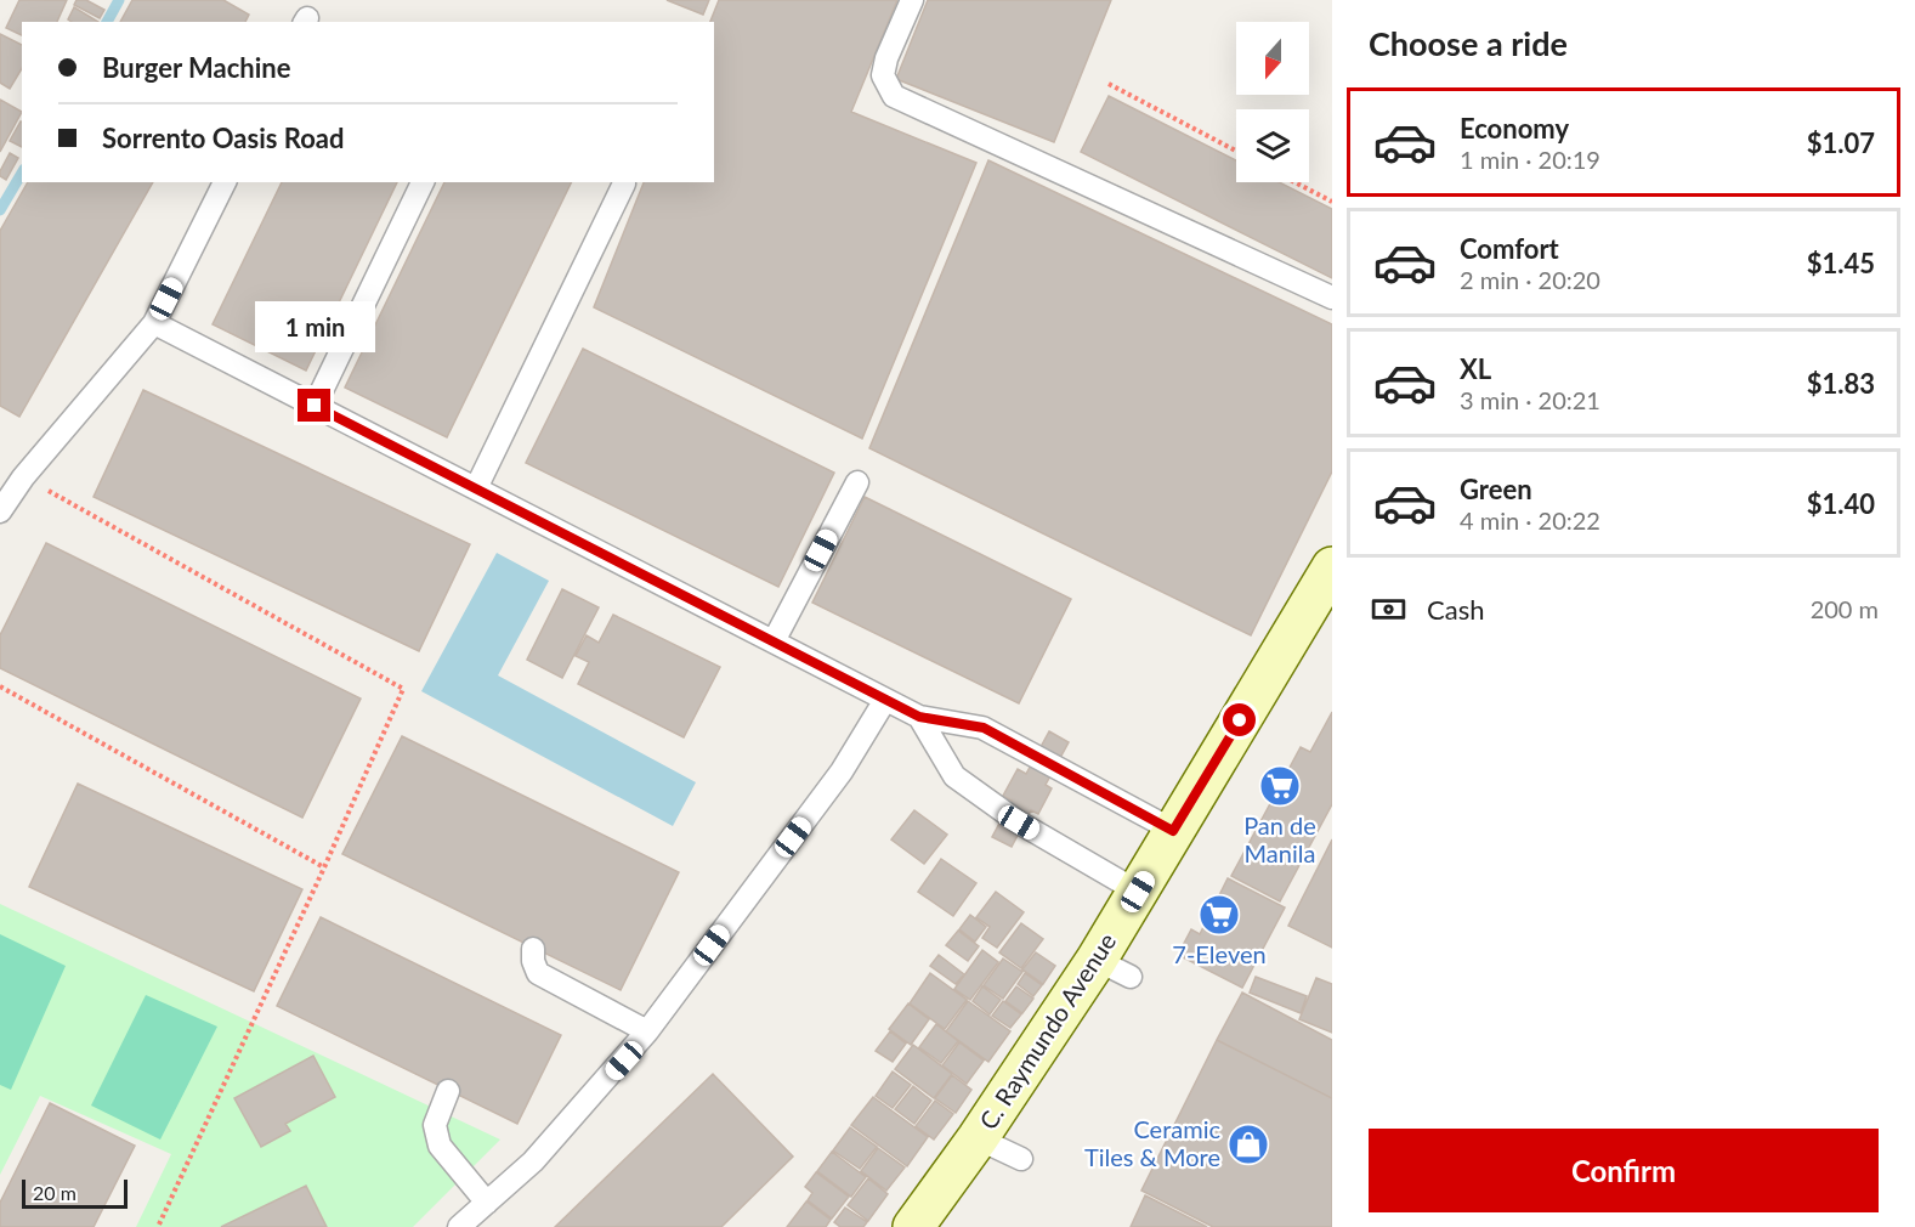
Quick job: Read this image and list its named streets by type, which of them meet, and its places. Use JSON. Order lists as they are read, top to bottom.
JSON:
{
  "streets": {
    "main road": ["C. Raymundo Avenue"]
  },
  "places": {
    "supermarket": ["Pan de Manila", "7-Eleven"],
    "shop": ["Ceramic Tiles & More"]
  },
  "scale_bar": "20 m",
  "north": "bottom",
  "page": {
    "heading": "Choose a ride",
    "banner": ["Burger Machine", "Sorrento Oasis Road"],
    "list": [
      {
        "name": "Economy",
        "note": "1 min · 20:19",
        "value": "$1.07"
      },
      {
        "name": "Comfort",
        "note": "2 min · 20:20",
        "value": "$1.45"
      },
      {
        "name": "XL",
        "note": "3 min · 20:21",
        "value": "$1.83"
      },
      {
        "name": "Green",
        "note": "4 min · 20:22",
        "value": "$1.40"
      }
    ],
    "bubble": "1 min",
    "pay": ["Cash", "200 m"],
    "buttons": "Confirm",
    "scale": "20 m"
  }
}
